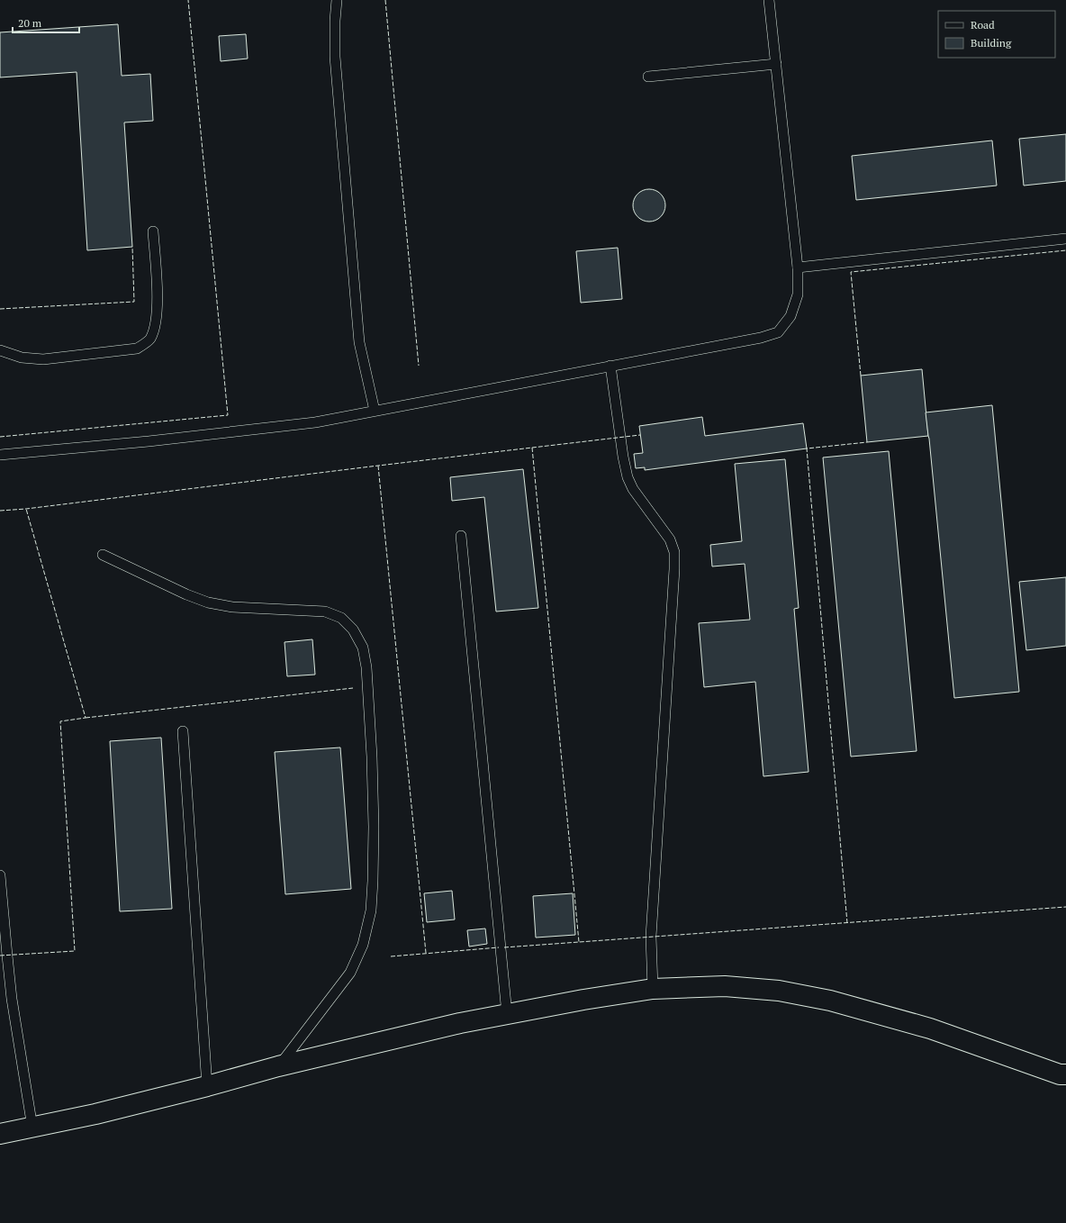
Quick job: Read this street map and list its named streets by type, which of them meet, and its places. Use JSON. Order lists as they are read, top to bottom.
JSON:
{
  "legend": ["Road", "Building"],
  "scale_bar": "20 m"
}
